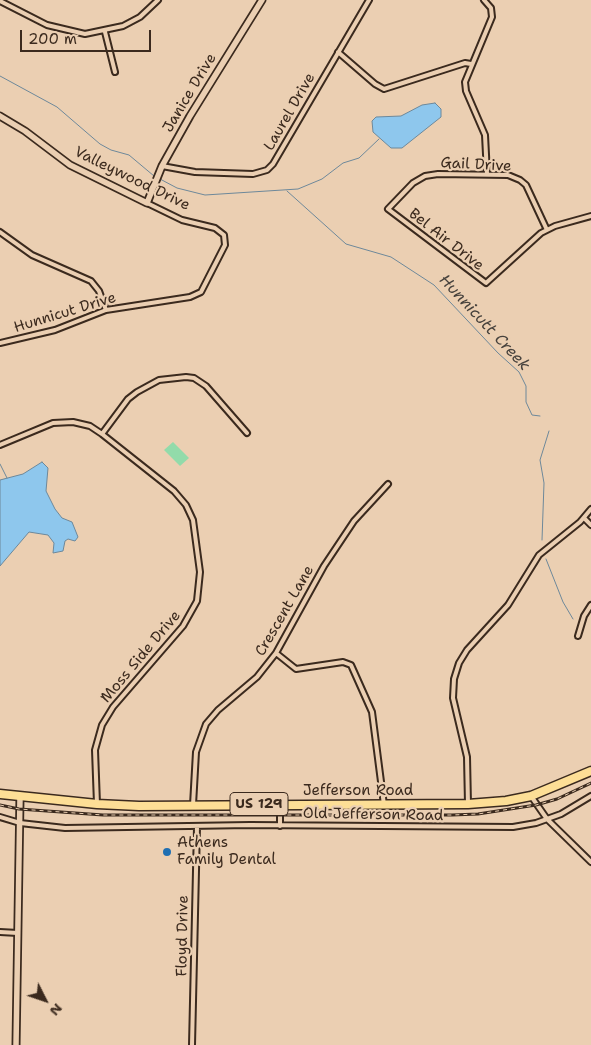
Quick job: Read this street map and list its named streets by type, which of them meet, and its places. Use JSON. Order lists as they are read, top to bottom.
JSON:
{
  "streets": {
    "highway": ["Jefferson Road", "US 129"],
    "street": [
      "Janice Drive",
      "Laurel Drive",
      "Gail Drive",
      "Valleywood Drive",
      "Bel Air Drive",
      "Hunnicut Drive",
      "Crescent Lane",
      "Moss Side Drive",
      "Old Jefferson Road",
      "Floyd Drive"
    ]
  },
  "crossings": [
    ["Janice Drive", "Laurel Drive"],
    ["Janice Drive", "Valleywood Drive"],
    ["Gail Drive", "Bel Air Drive"],
    ["Valleywood Drive", "Hunnicut Drive"],
    ["Crescent Lane", "Jefferson Road"],
    ["Moss Side Drive", "Jefferson Road"],
    ["Old Jefferson Road", "Floyd Drive"]
  ],
  "water": ["Hunnicutt Creek"],
  "places": ["Athens Family Dental"],
  "scale_bar": "200 m",
  "north": "bottom right"
}
